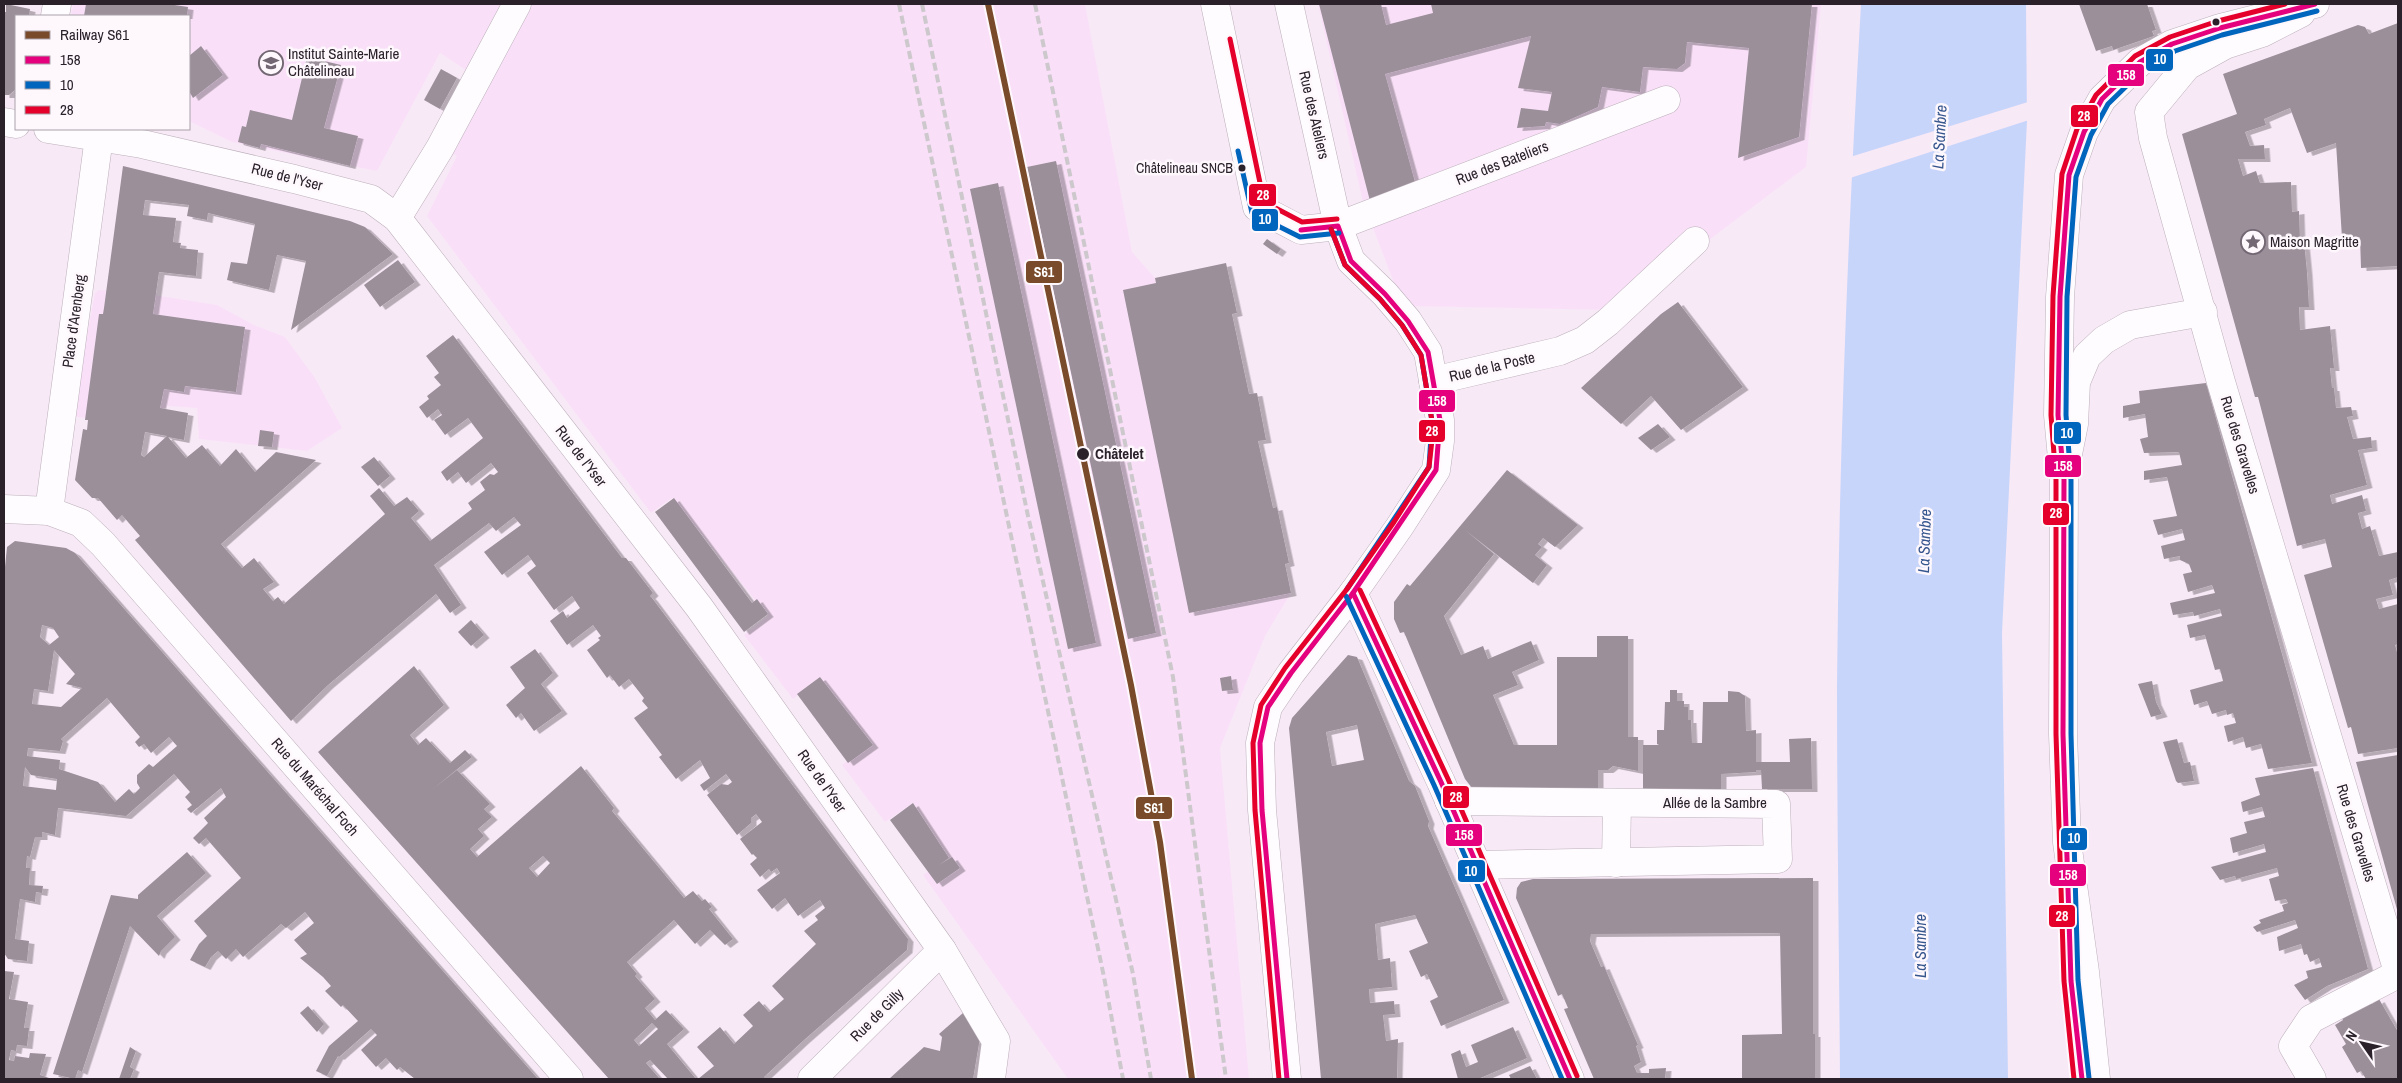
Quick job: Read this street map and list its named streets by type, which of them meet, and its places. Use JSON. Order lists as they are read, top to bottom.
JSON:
{
  "streets": {
    "street": [
      "Rue des Ateliers",
      "Rue des Bateliers",
      "Rue de l'Yser",
      "Place d'Arenberg",
      "Rue de la Poste",
      "Rue des Gravelles",
      "Rue du Maréchal Foch",
      "Allée de la Sambre",
      "Rue de Gilly"
    ]
  },
  "crossings": [
    ["Rue des Ateliers", "Rue des Bateliers"],
    ["Rue des Ateliers", "Rue de la Poste"],
    ["Rue de l'Yser", "Place d'Arenberg"],
    ["Rue de l'Yser", "Rue de Gilly"],
    ["Place d'Arenberg", "Rue du Maréchal Foch"]
  ],
  "water": ["La Sambre"],
  "places": {
    "school or university": ["Institut Sainte-Marie Châtelineau"],
    "other": ["Châtelineau SNCB", "Châtelet"],
    "place": ["Maison Magritte"]
  },
  "lines": [
    "rail line S61",
    "transit line 158",
    "transit line 28",
    "transit line 10"
  ],
  "legend": [
    "Railway S61",
    "158",
    "10",
    "28"
  ],
  "north": "top left"
}
